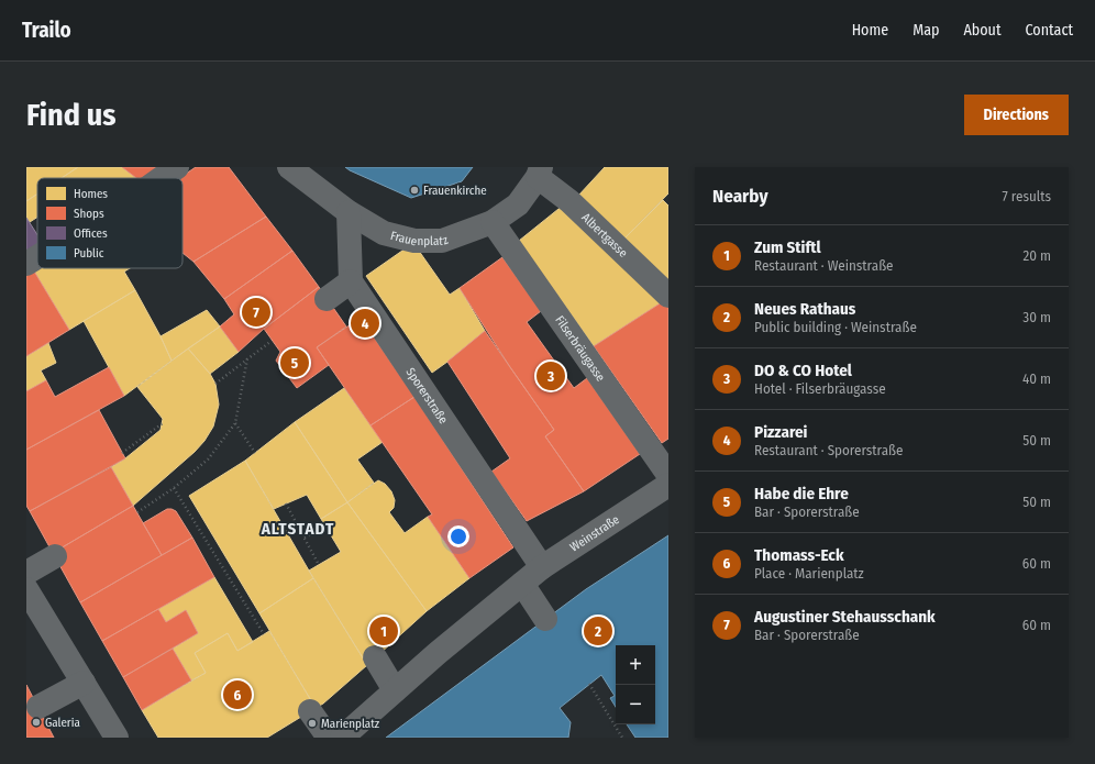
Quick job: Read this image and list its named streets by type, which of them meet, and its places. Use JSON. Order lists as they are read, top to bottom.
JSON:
{
  "streets": {
    "street": [
      "Frauenplatz",
      "Albertgasse",
      "Filserbräugasse",
      "Sporerstraße",
      "Weinstraße"
    ]
  },
  "crossings": [
    ["Frauenplatz", "Albertgasse"],
    ["Frauenplatz", "Filserbräugasse"],
    ["Sporerstraße", "Weinstraße"]
  ],
  "districts": ["ALTSTADT"],
  "places": ["Frauenkirche", "Galeria", "Marienplatz"],
  "legend": [
    "Homes",
    "Shops",
    "Offices",
    "Public"
  ],
  "page": {
    "header": "Trailo",
    "nav": [
      "Home",
      "Map",
      "About",
      "Contact"
    ],
    "buttons": "Directions",
    "title": "Find us",
    "heading": ["Nearby", "7 results"],
    "list": [
      {
        "mark": "1",
        "name": "Zum Stiftl",
        "note": "Restaurant · Weinstraße",
        "value": "20 m"
      },
      {
        "mark": "2",
        "name": "Neues Rathaus",
        "note": "Public building · Weinstraße",
        "value": "30 m"
      },
      {
        "mark": "3",
        "name": "DO & CO Hotel",
        "note": "Hotel · Filserbräugasse",
        "value": "40 m"
      },
      {
        "mark": "4",
        "name": "Pizzarei",
        "note": "Restaurant · Sporerstraße",
        "value": "50 m"
      },
      {
        "mark": "5",
        "name": "Habe die Ehre",
        "note": "Bar · Sporerstraße",
        "value": "50 m"
      },
      {
        "mark": "6",
        "name": "Thomass-Eck",
        "note": "Place · Marienplatz",
        "value": "60 m"
      },
      {
        "mark": "7",
        "name": "Augustiner Stehausschank",
        "note": "Bar · Sporerstraße",
        "value": "60 m"
      }
    ],
    "pins": [
      "7",
      "4",
      "5",
      "3",
      "1",
      "2",
      "6"
    ],
    "map_buttons": ["+", "−"]
  }
}
